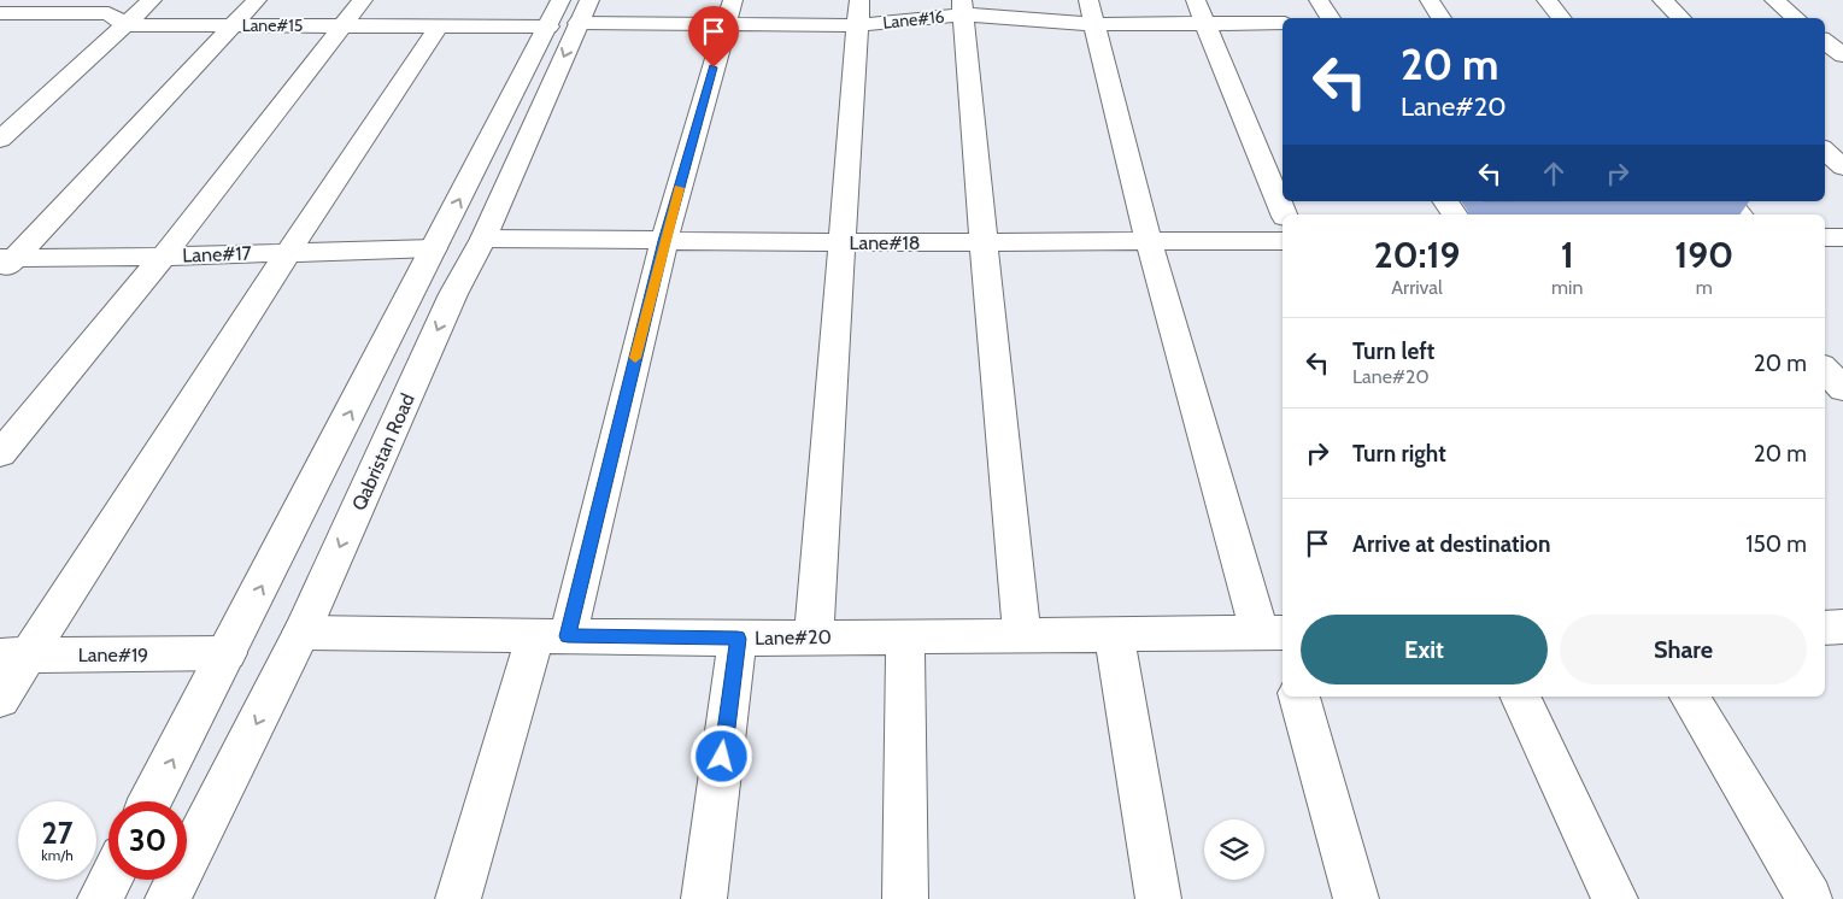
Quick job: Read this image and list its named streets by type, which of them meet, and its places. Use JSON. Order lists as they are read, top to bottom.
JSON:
{
  "streets": {
    "street": [
      "Lane#16",
      "Lane#15",
      "Lane#18",
      "Lane#17",
      "Qabristan Road",
      "Lane#20",
      "Lane#19"
    ]
  },
  "crossings": [
    ["Lane#16", "Lane#15"],
    ["Lane#16", "Qabristan Road"],
    ["Lane#15", "Qabristan Road"],
    ["Lane#18", "Qabristan Road"],
    ["Qabristan Road", "Lane#20"]
  ],
  "page": {
    "turn": ["20 m", "Lane#20"],
    "eta": [
      "20:19",
      "Arrival",
      "1",
      "min",
      "190",
      "m"
    ],
    "list": [
      {
        "name": "Turn left",
        "note": "Lane#20",
        "value": "20 m"
      },
      {
        "name": "Turn right",
        "value": "20 m"
      },
      {
        "name": "Arrive at destination",
        "value": "150 m"
      }
    ],
    "buttons": ["Exit", "Share"],
    "speed": "27 km/h",
    "limit": "30"
  }
}
